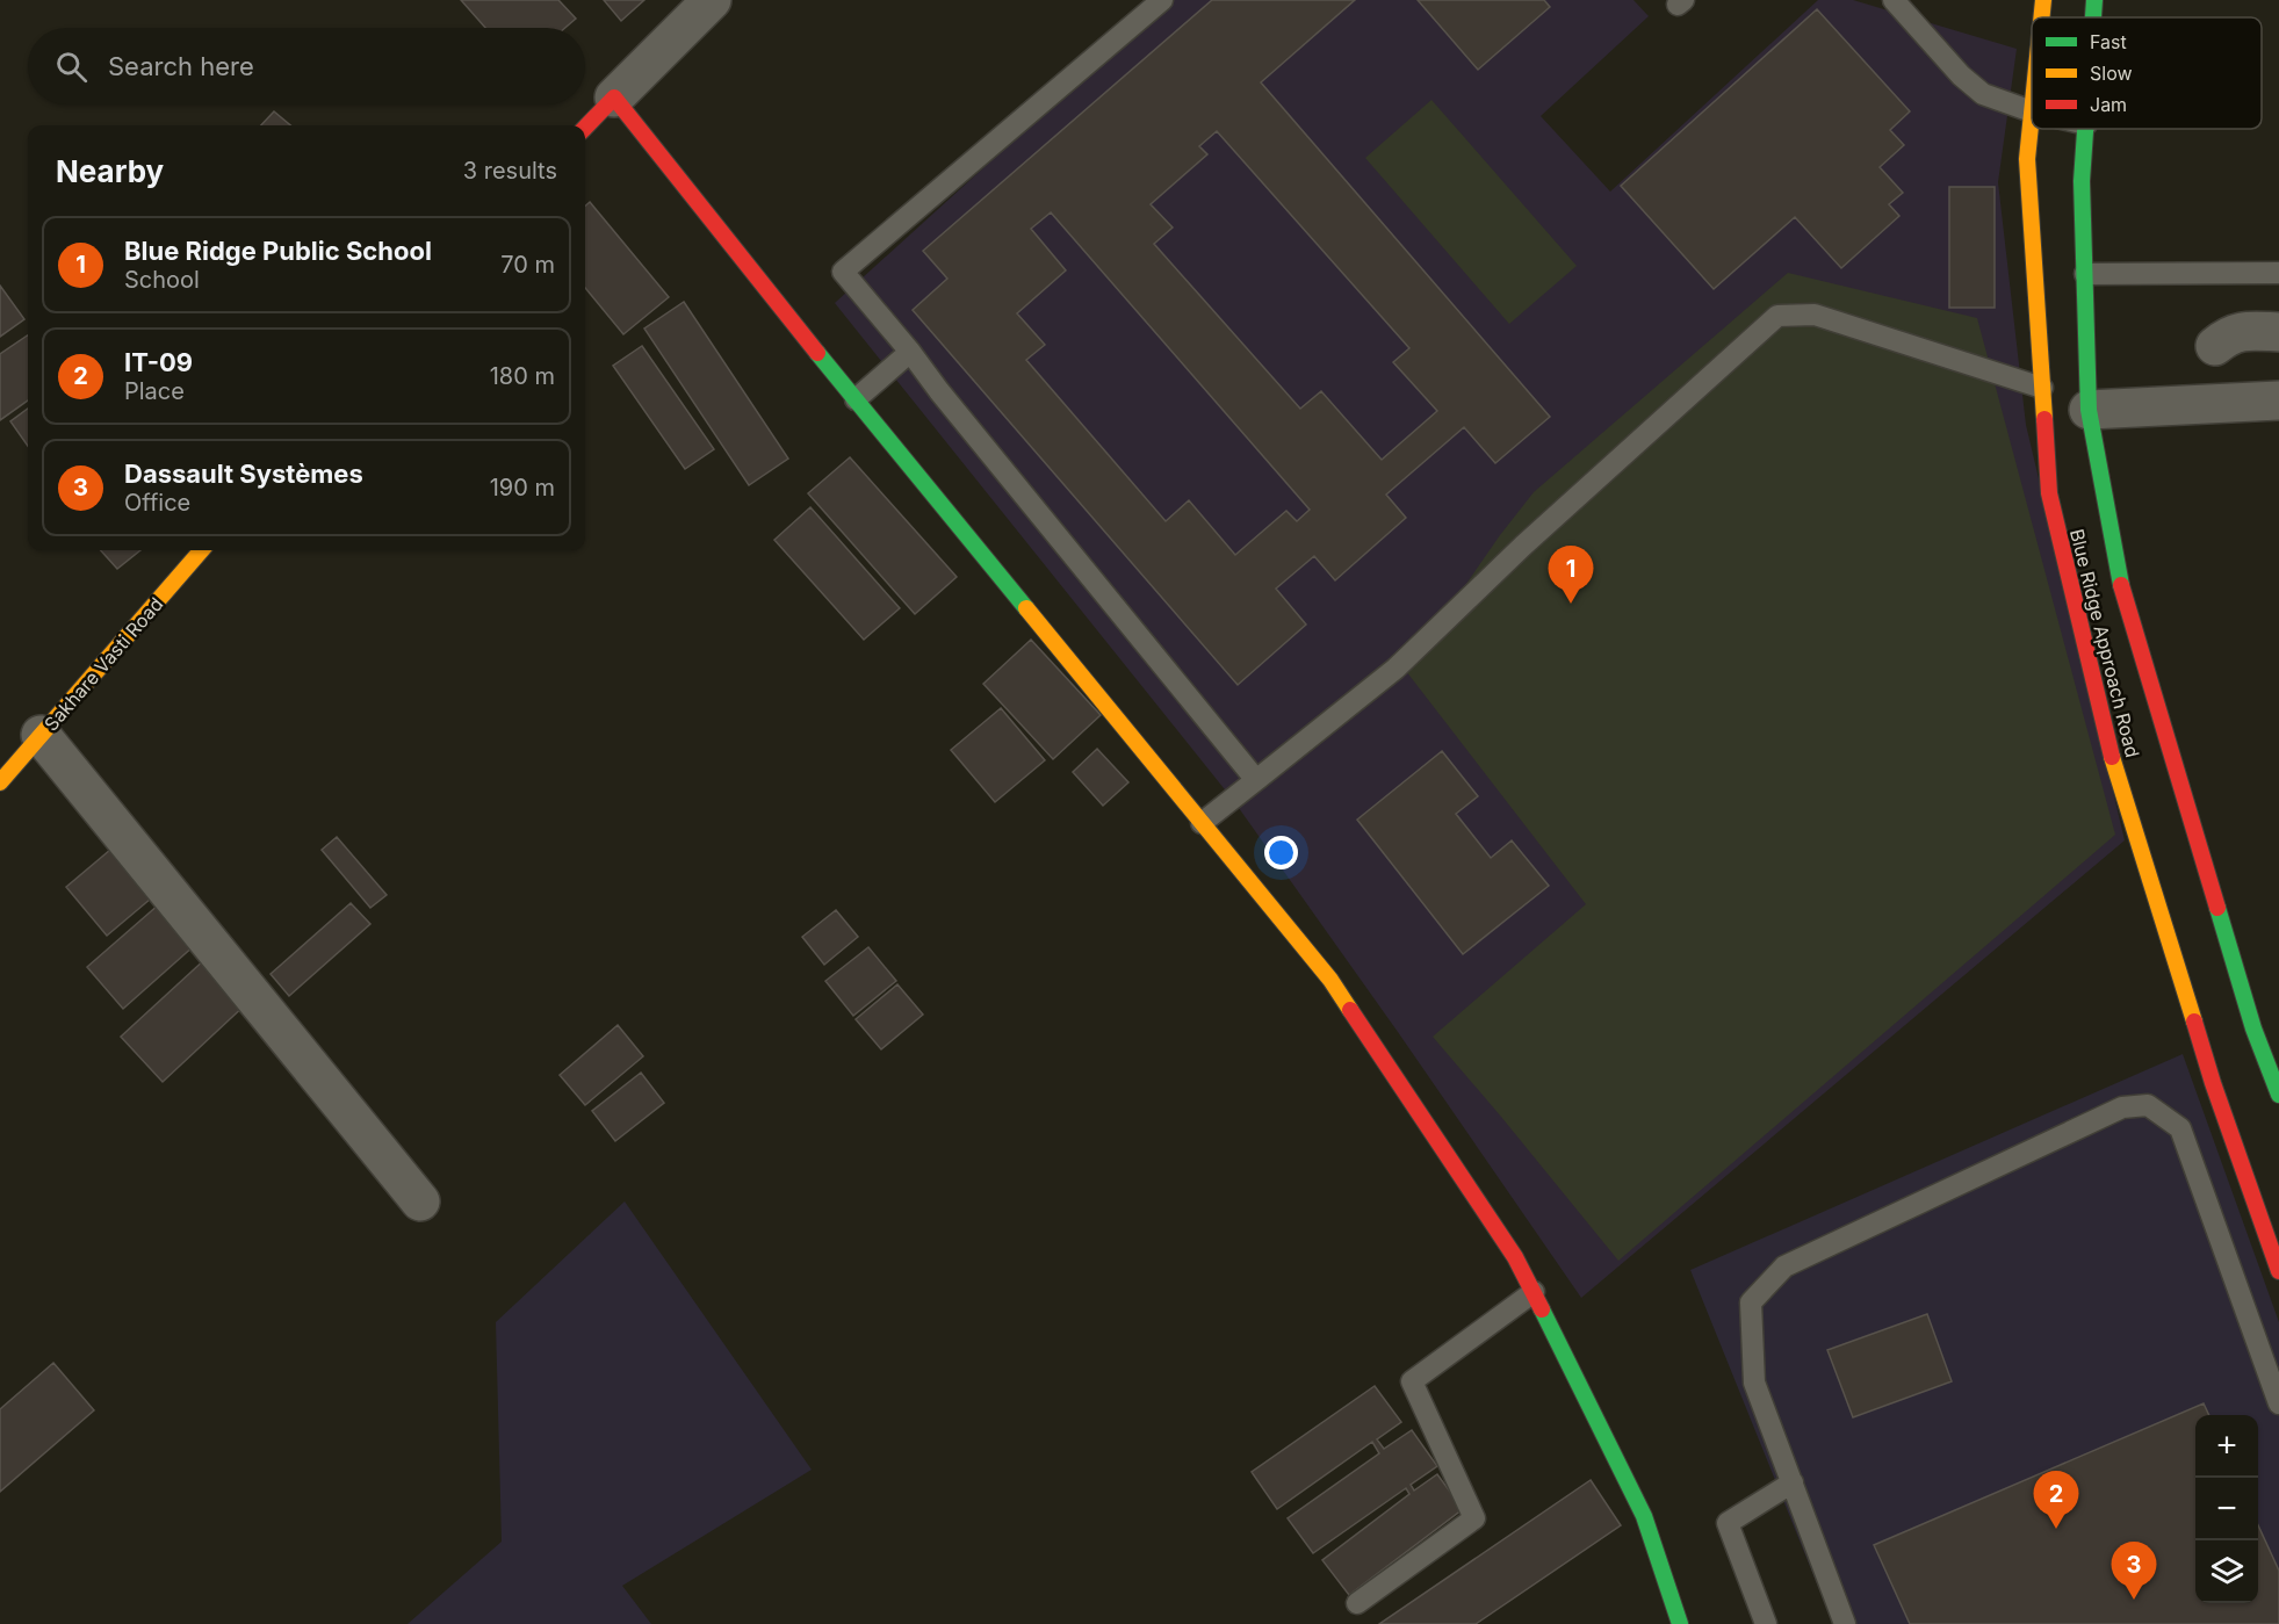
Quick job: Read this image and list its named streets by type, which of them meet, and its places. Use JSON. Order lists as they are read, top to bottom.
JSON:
{
  "streets": {
    "street": ["Blue Ridge Approach Road", "Sakhare Vasti Road"]
  },
  "legend": ["Fast", "Slow", "Jam"],
  "page": {
    "search": "Search here",
    "heading": ["Nearby", "3 results"],
    "list": [
      {
        "mark": "1",
        "name": "Blue Ridge Public School",
        "note": "School",
        "value": "70 m"
      },
      {
        "mark": "2",
        "name": "IT-09",
        "note": "Place",
        "value": "180 m"
      },
      {
        "mark": "3",
        "name": "Dassault Systèmes",
        "note": "Office",
        "value": "190 m"
      }
    ],
    "pins": ["1", "2", "3"],
    "map_buttons": ["+", "−"]
  }
}
